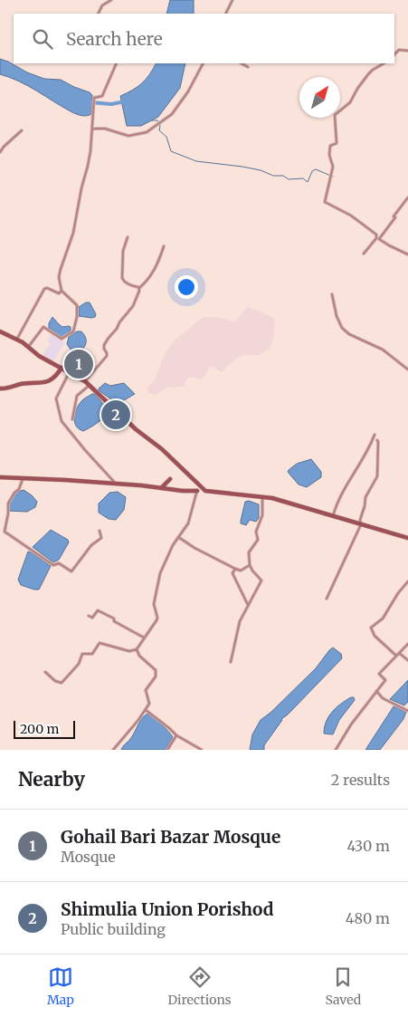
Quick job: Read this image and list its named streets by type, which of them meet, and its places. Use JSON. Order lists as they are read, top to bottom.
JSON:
{
  "scale_bar": "200 m",
  "north": "top right",
  "page": {
    "search": "Search here",
    "pins": ["1", "2"],
    "scale": "200 m",
    "heading": ["Nearby", "2 results"],
    "list": [
      {
        "mark": "1",
        "name": "Gohail Bari Bazar Mosque",
        "note": "Mosque",
        "value": "430 m"
      },
      {
        "mark": "2",
        "name": "Shimulia Union Porishod",
        "note": "Public building",
        "value": "480 m"
      }
    ],
    "nav": ["Map", "Directions", "Saved"]
  }
}
